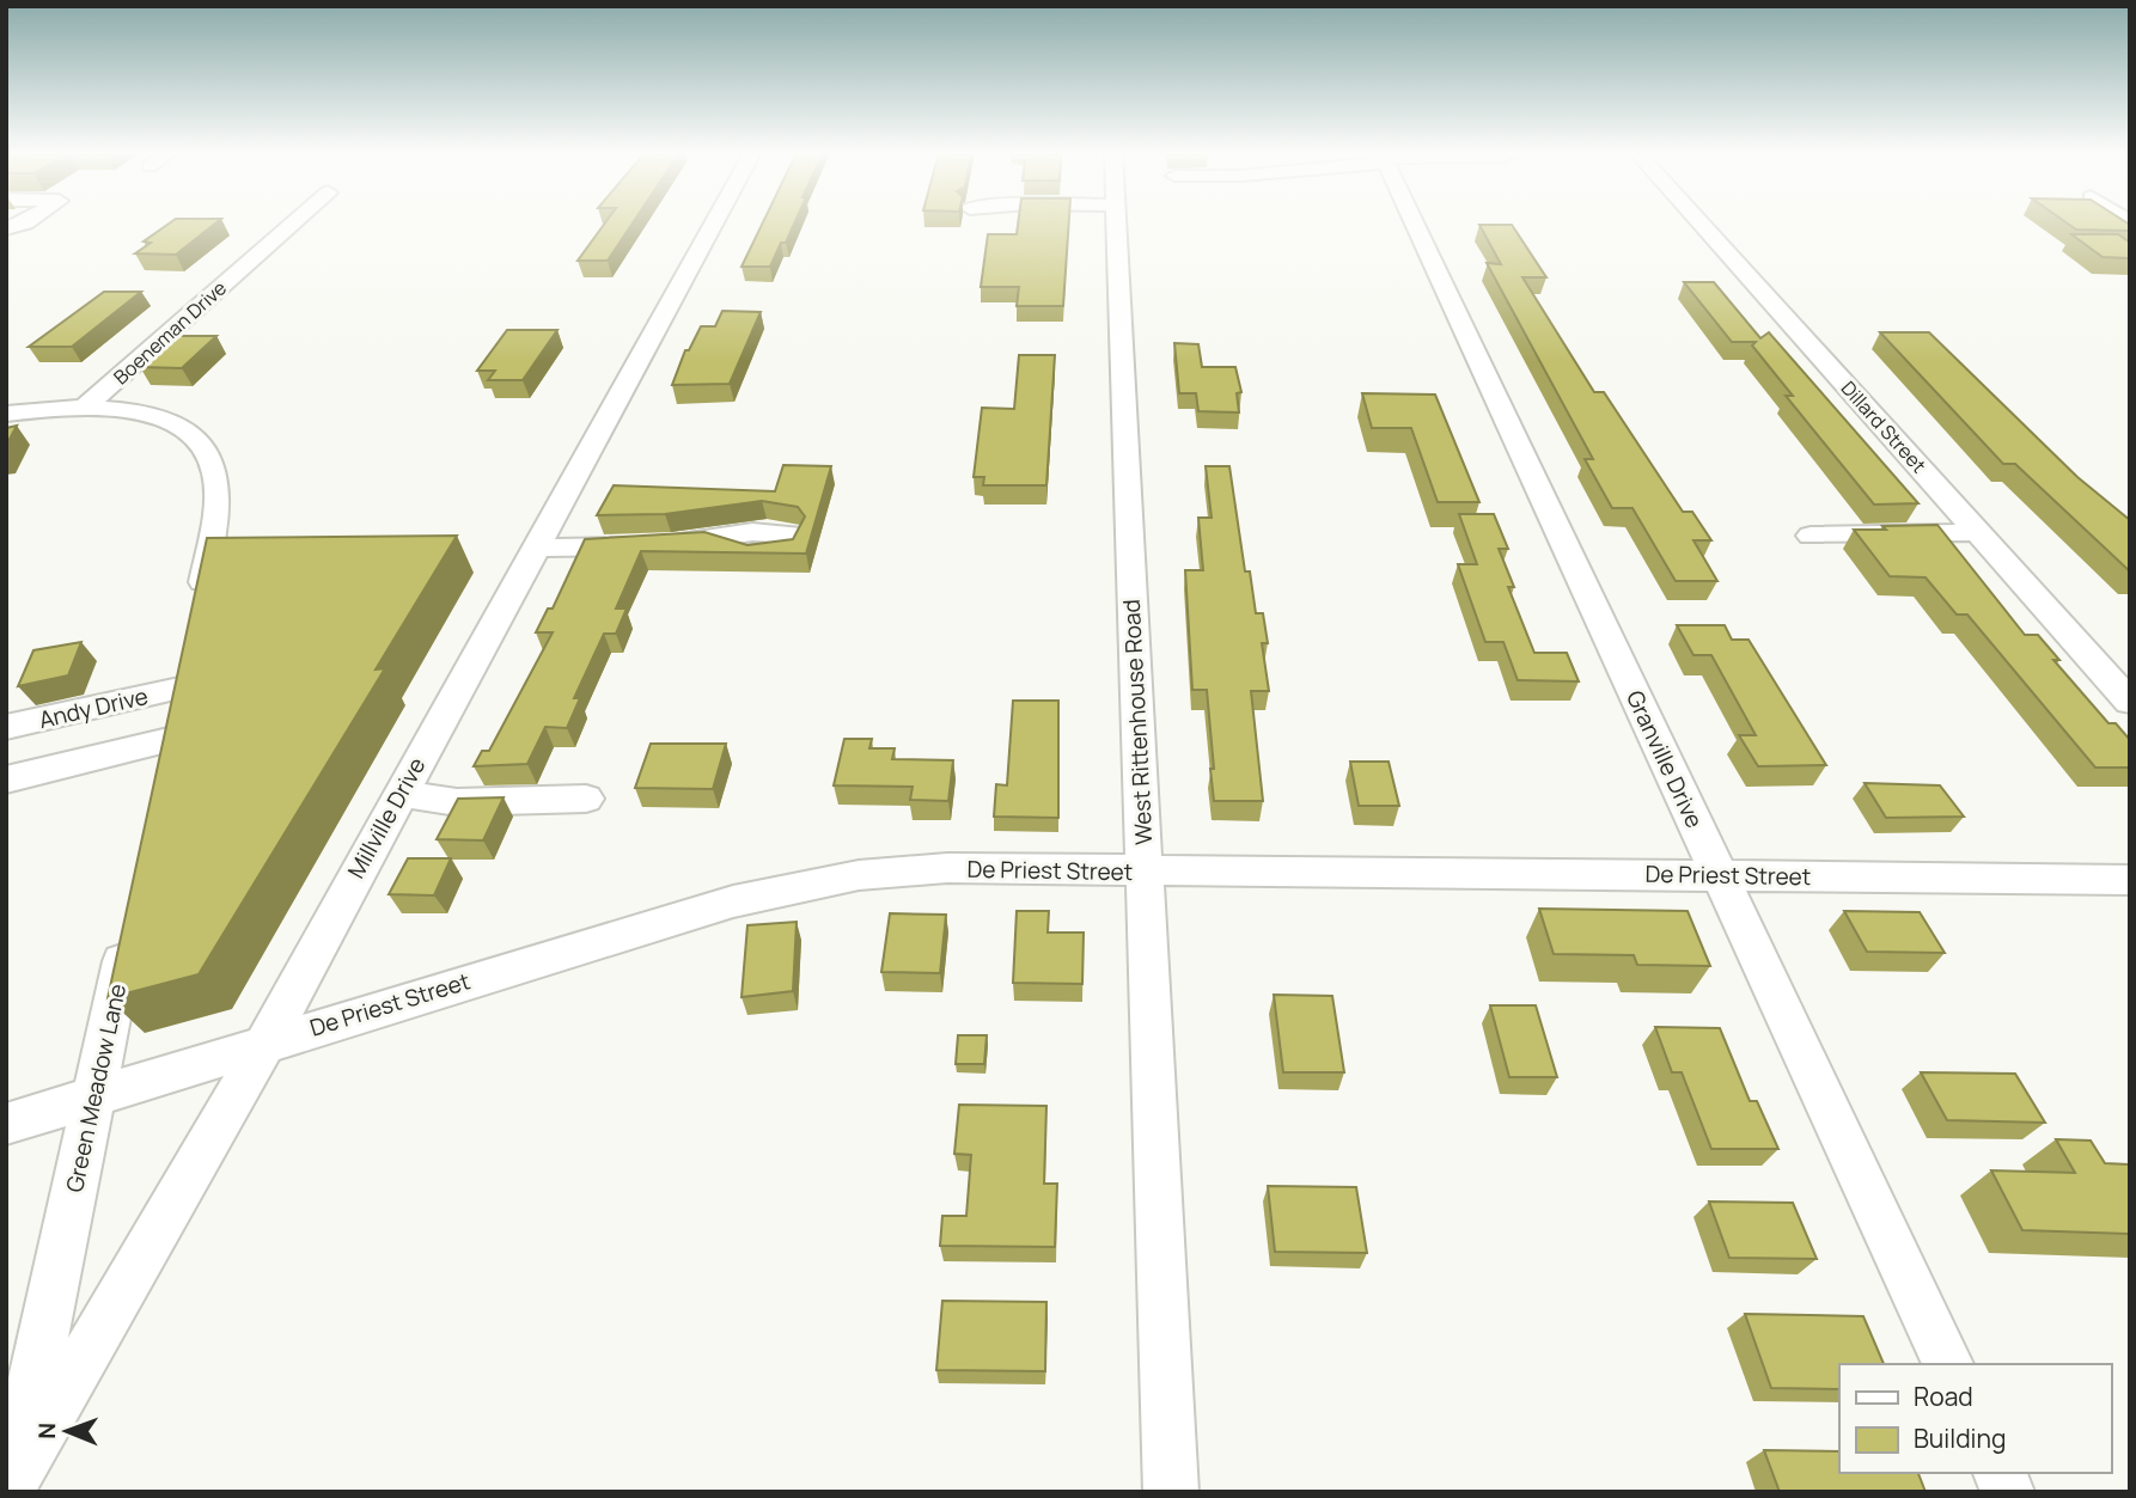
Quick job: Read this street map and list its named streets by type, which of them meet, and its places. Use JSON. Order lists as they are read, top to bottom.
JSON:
{
  "streets": {
    "street": [
      "Boeneman Drive",
      "Dillard Street",
      "Andy Drive",
      "West Rittenhouse Road",
      "Granville Drive",
      "Millville Drive",
      "De Priest Street",
      "Green Meadow Lane"
    ]
  },
  "crossings": [
    ["West Rittenhouse Road", "De Priest Street"],
    ["Granville Drive", "De Priest Street"],
    ["Millville Drive", "De Priest Street"],
    ["Millville Drive", "Green Meadow Lane"],
    ["De Priest Street", "Green Meadow Lane"]
  ],
  "legend": ["Road", "Building"],
  "north": "left"
}
